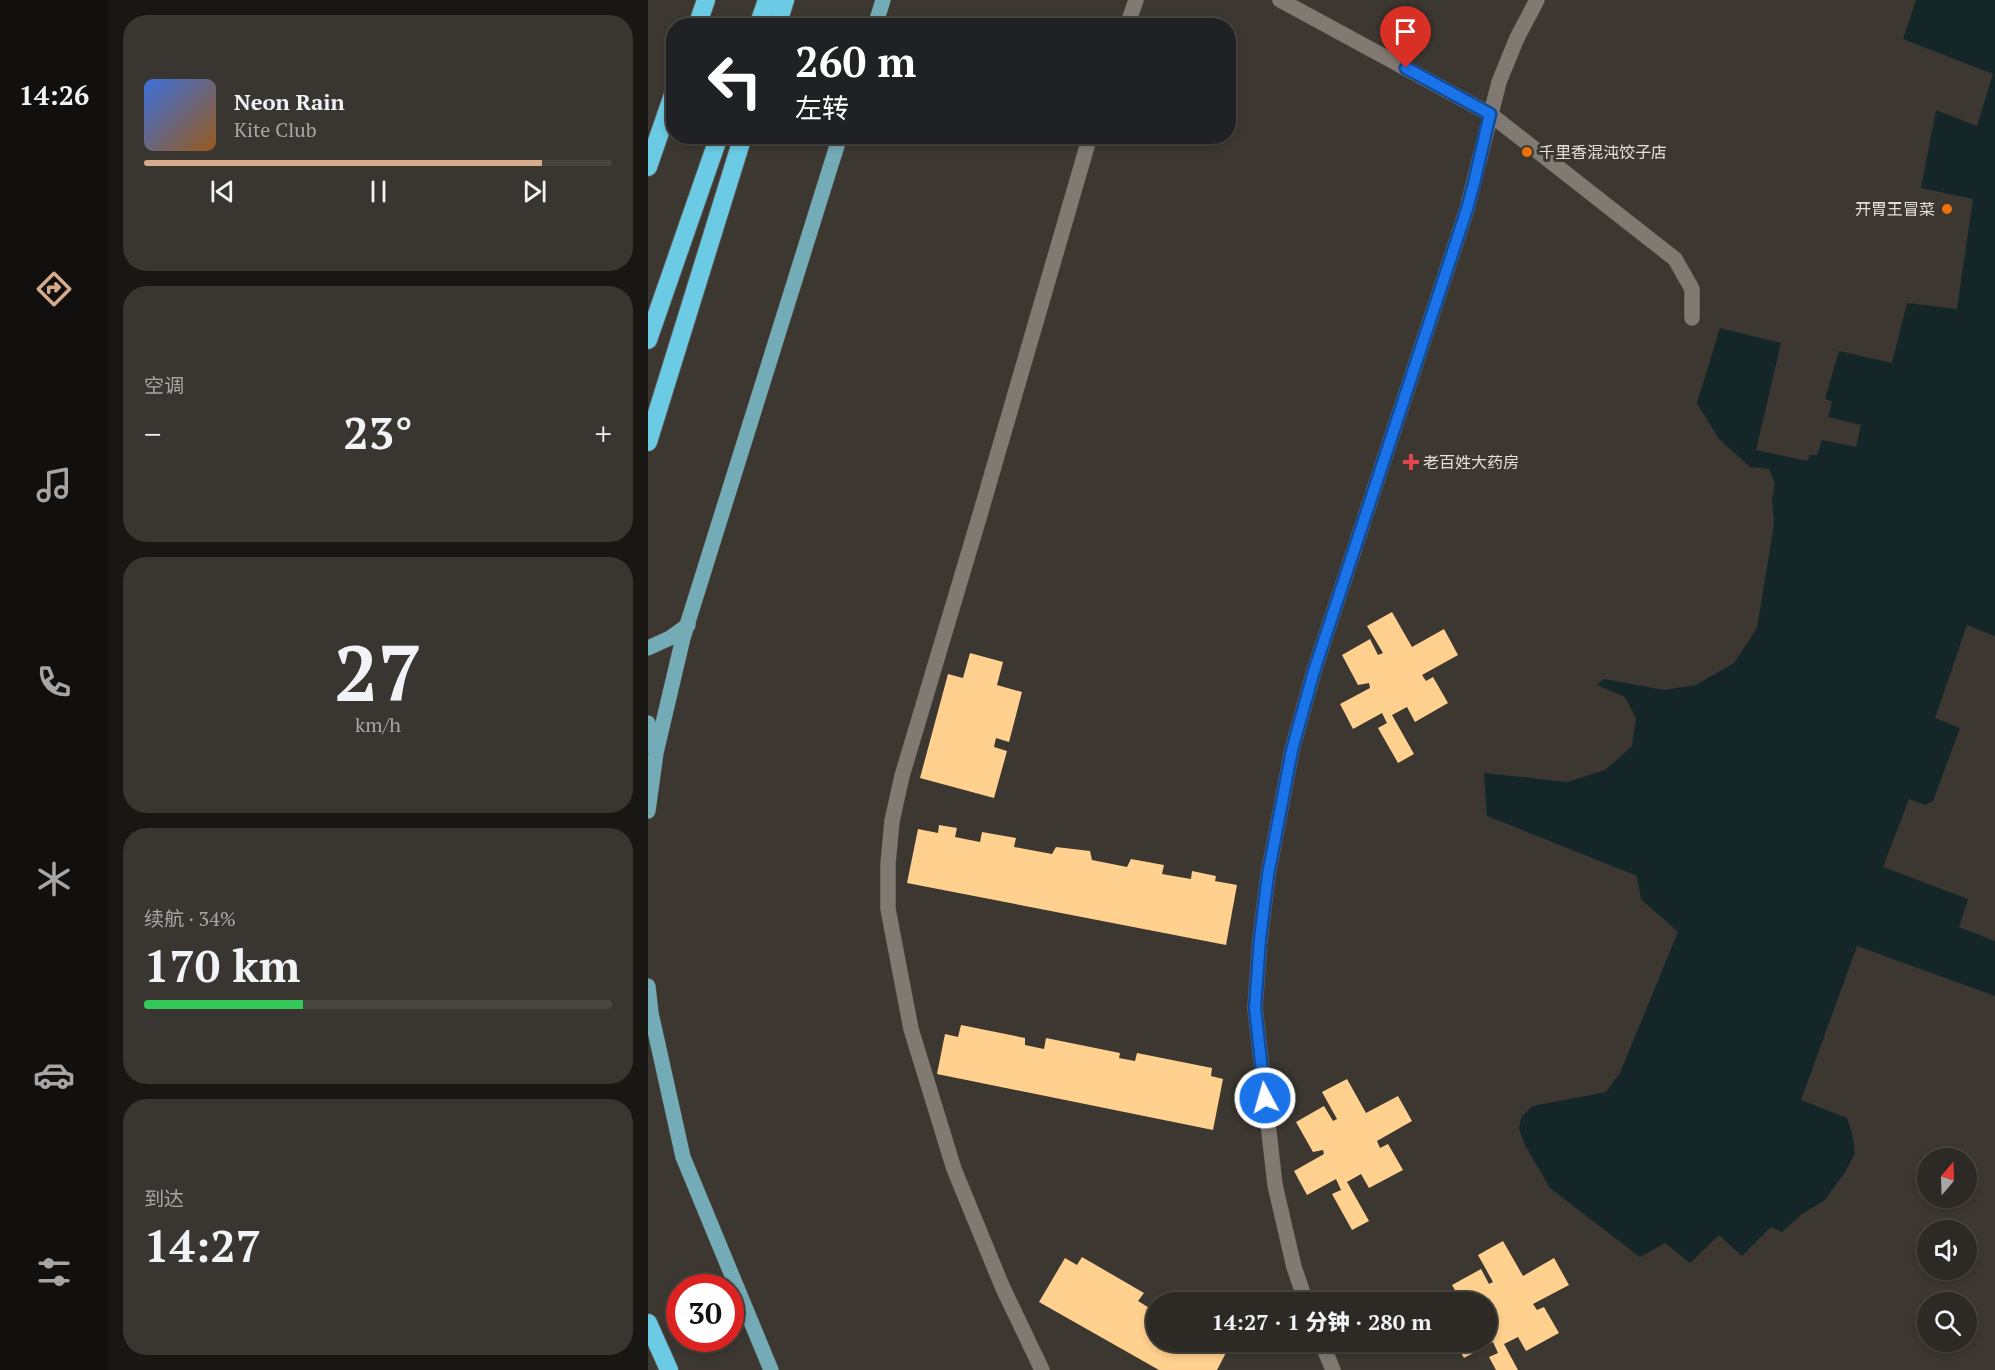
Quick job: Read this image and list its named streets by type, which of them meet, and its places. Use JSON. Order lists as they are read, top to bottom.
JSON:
{
  "places": {
    "other": ["千里香混沌饺子店", "开胃王冒菜"],
    "health": ["老百姓大药房"]
  },
  "north": "top",
  "page": {
    "tabs": "14:26",
    "turn": ["260 m", "左转"],
    "song": ["Neon Rain", "Kite Club"],
    "tile": [
      "空调",
      ["27", "km/h"],
      ["续航 · 34%", "170 km"],
      ["到达", "14:27"]
    ],
    "heat": ["−", "23°", "+"],
    "limit": "30",
    "trip": "14:27 · 1 分钟 · 280 m"
  }
}
